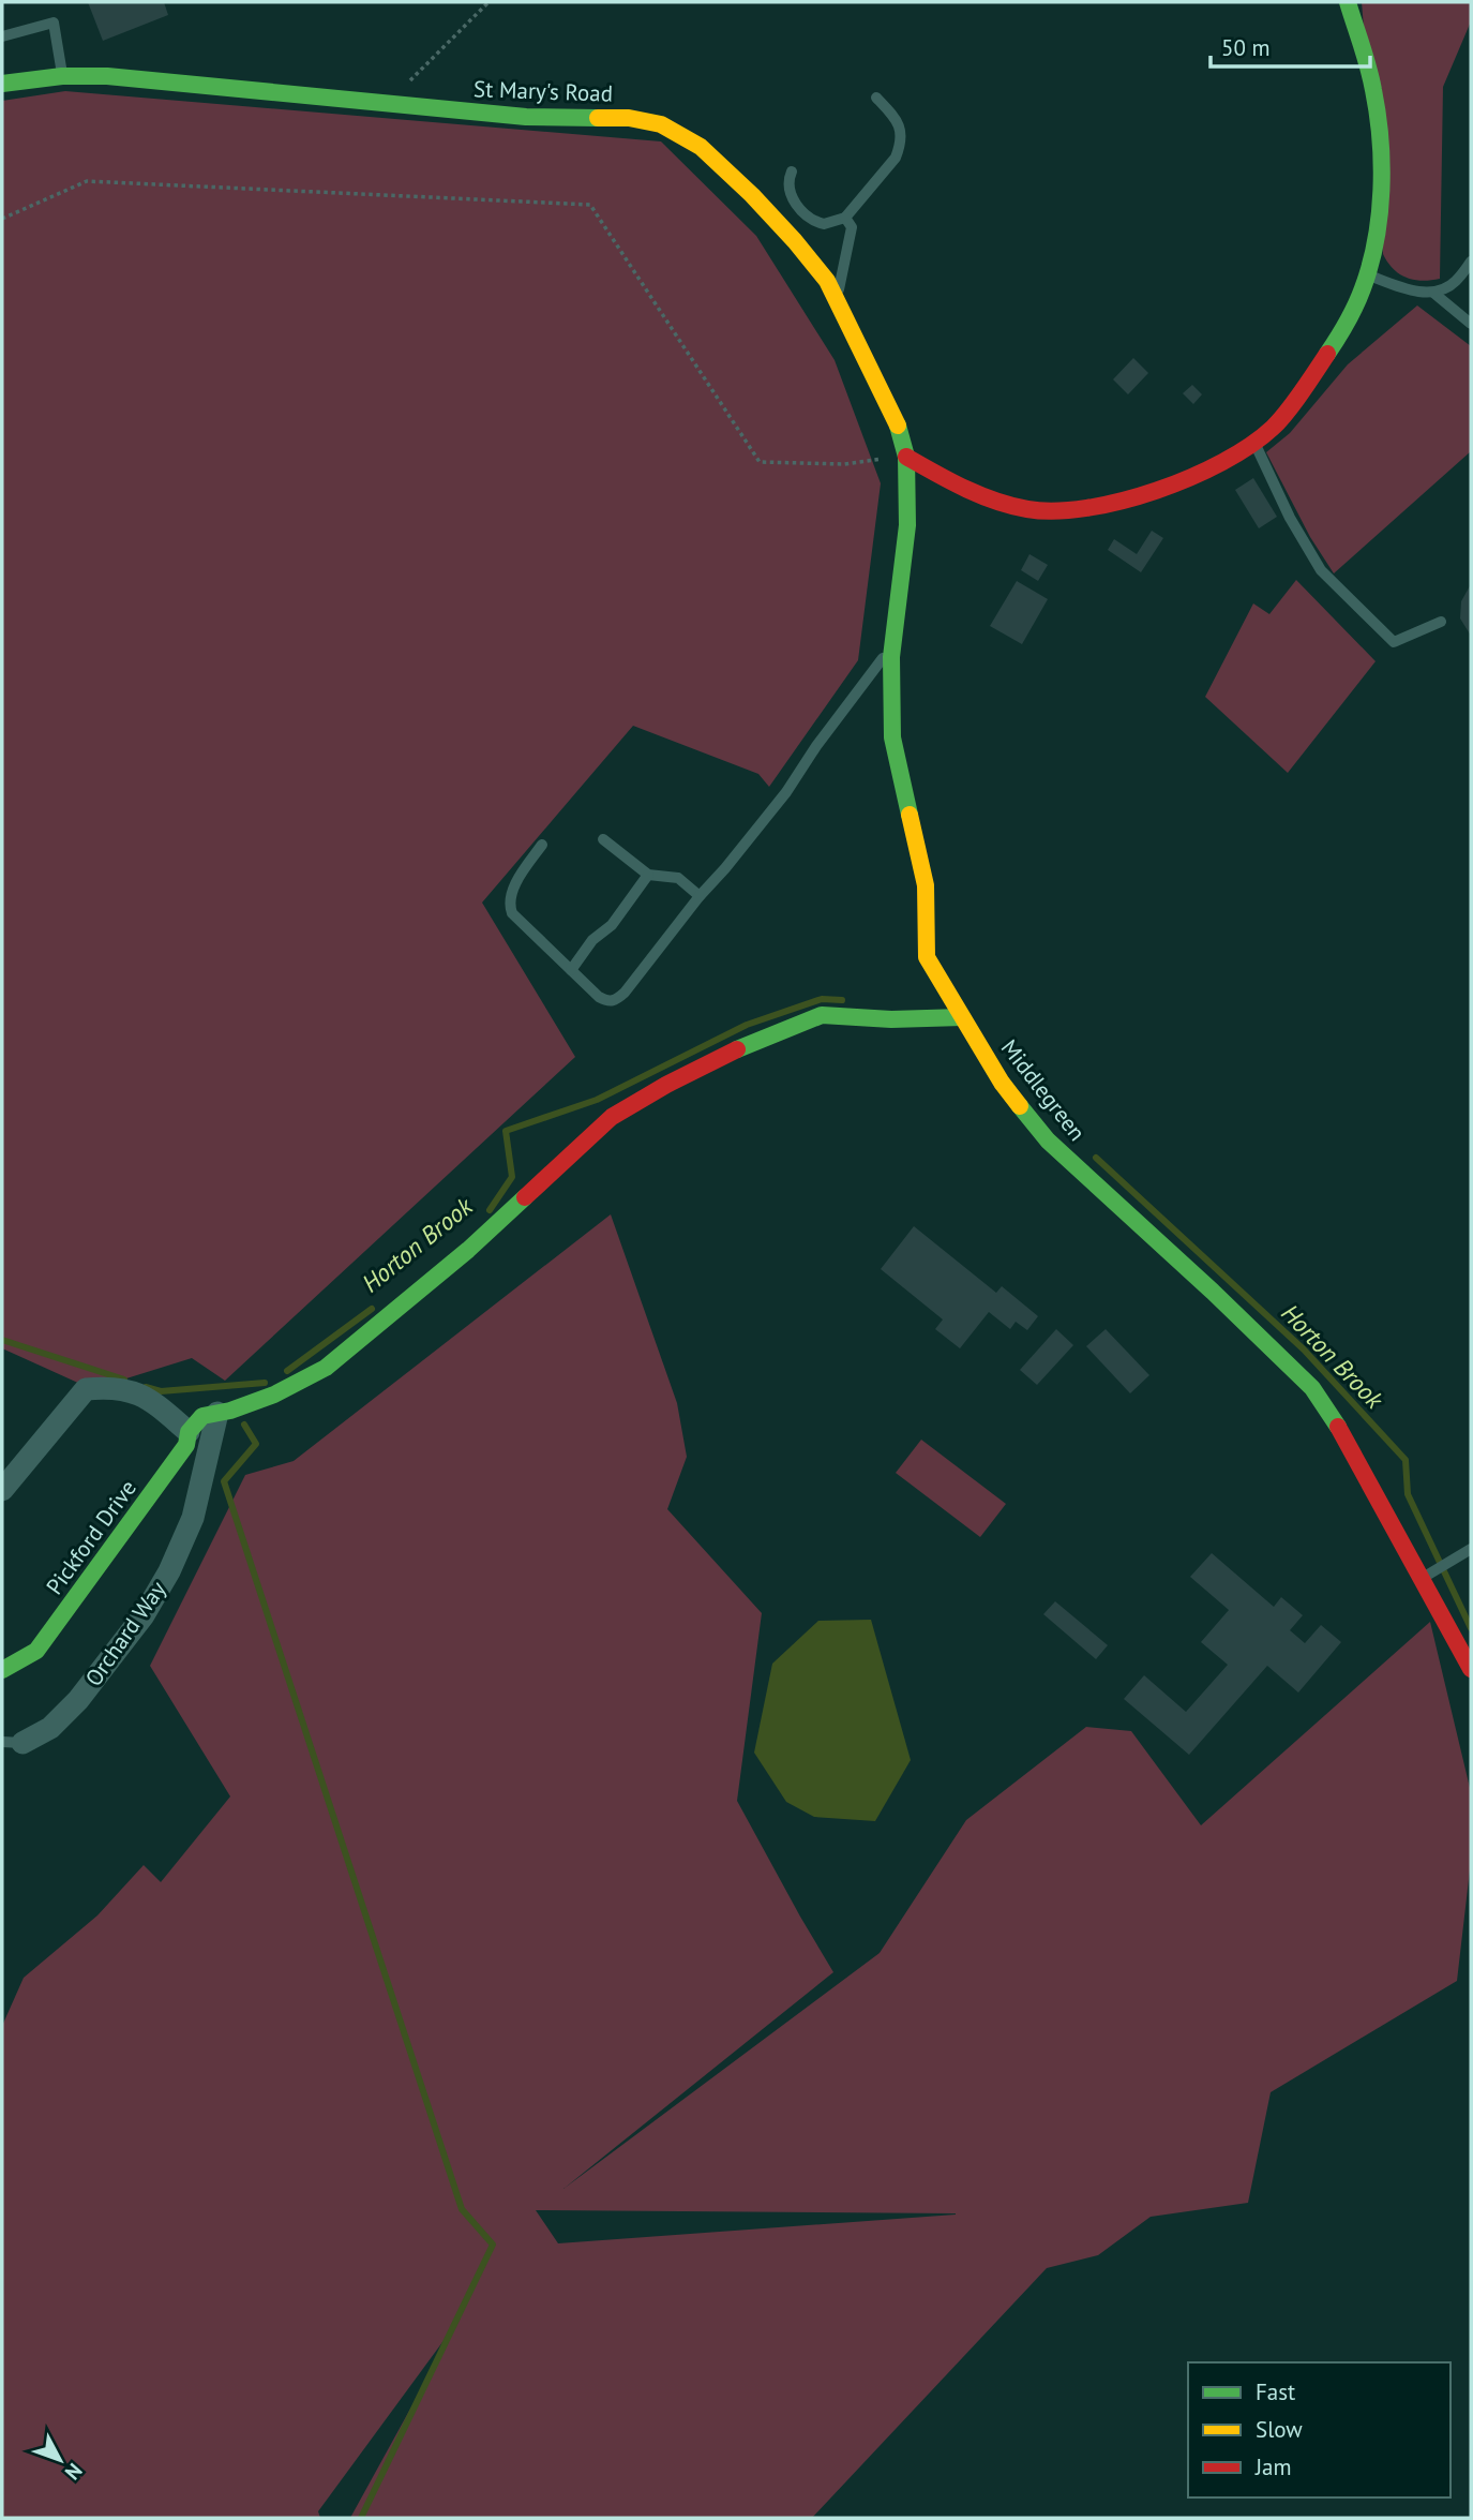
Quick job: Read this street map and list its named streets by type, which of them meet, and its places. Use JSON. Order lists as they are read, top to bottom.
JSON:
{
  "streets": {
    "street": [
      "St Mary's Road",
      "Middlegreen",
      "Pickford Drive",
      "Orchard Way"
    ]
  },
  "crossings": [
    ["St Mary's Road", "Middlegreen"],
    ["Pickford Drive", "Orchard Way"]
  ],
  "water": ["Horton Brook"],
  "legend": ["Fast", "Slow", "Jam"],
  "scale_bar": "50 m",
  "north": "bottom right"
}
